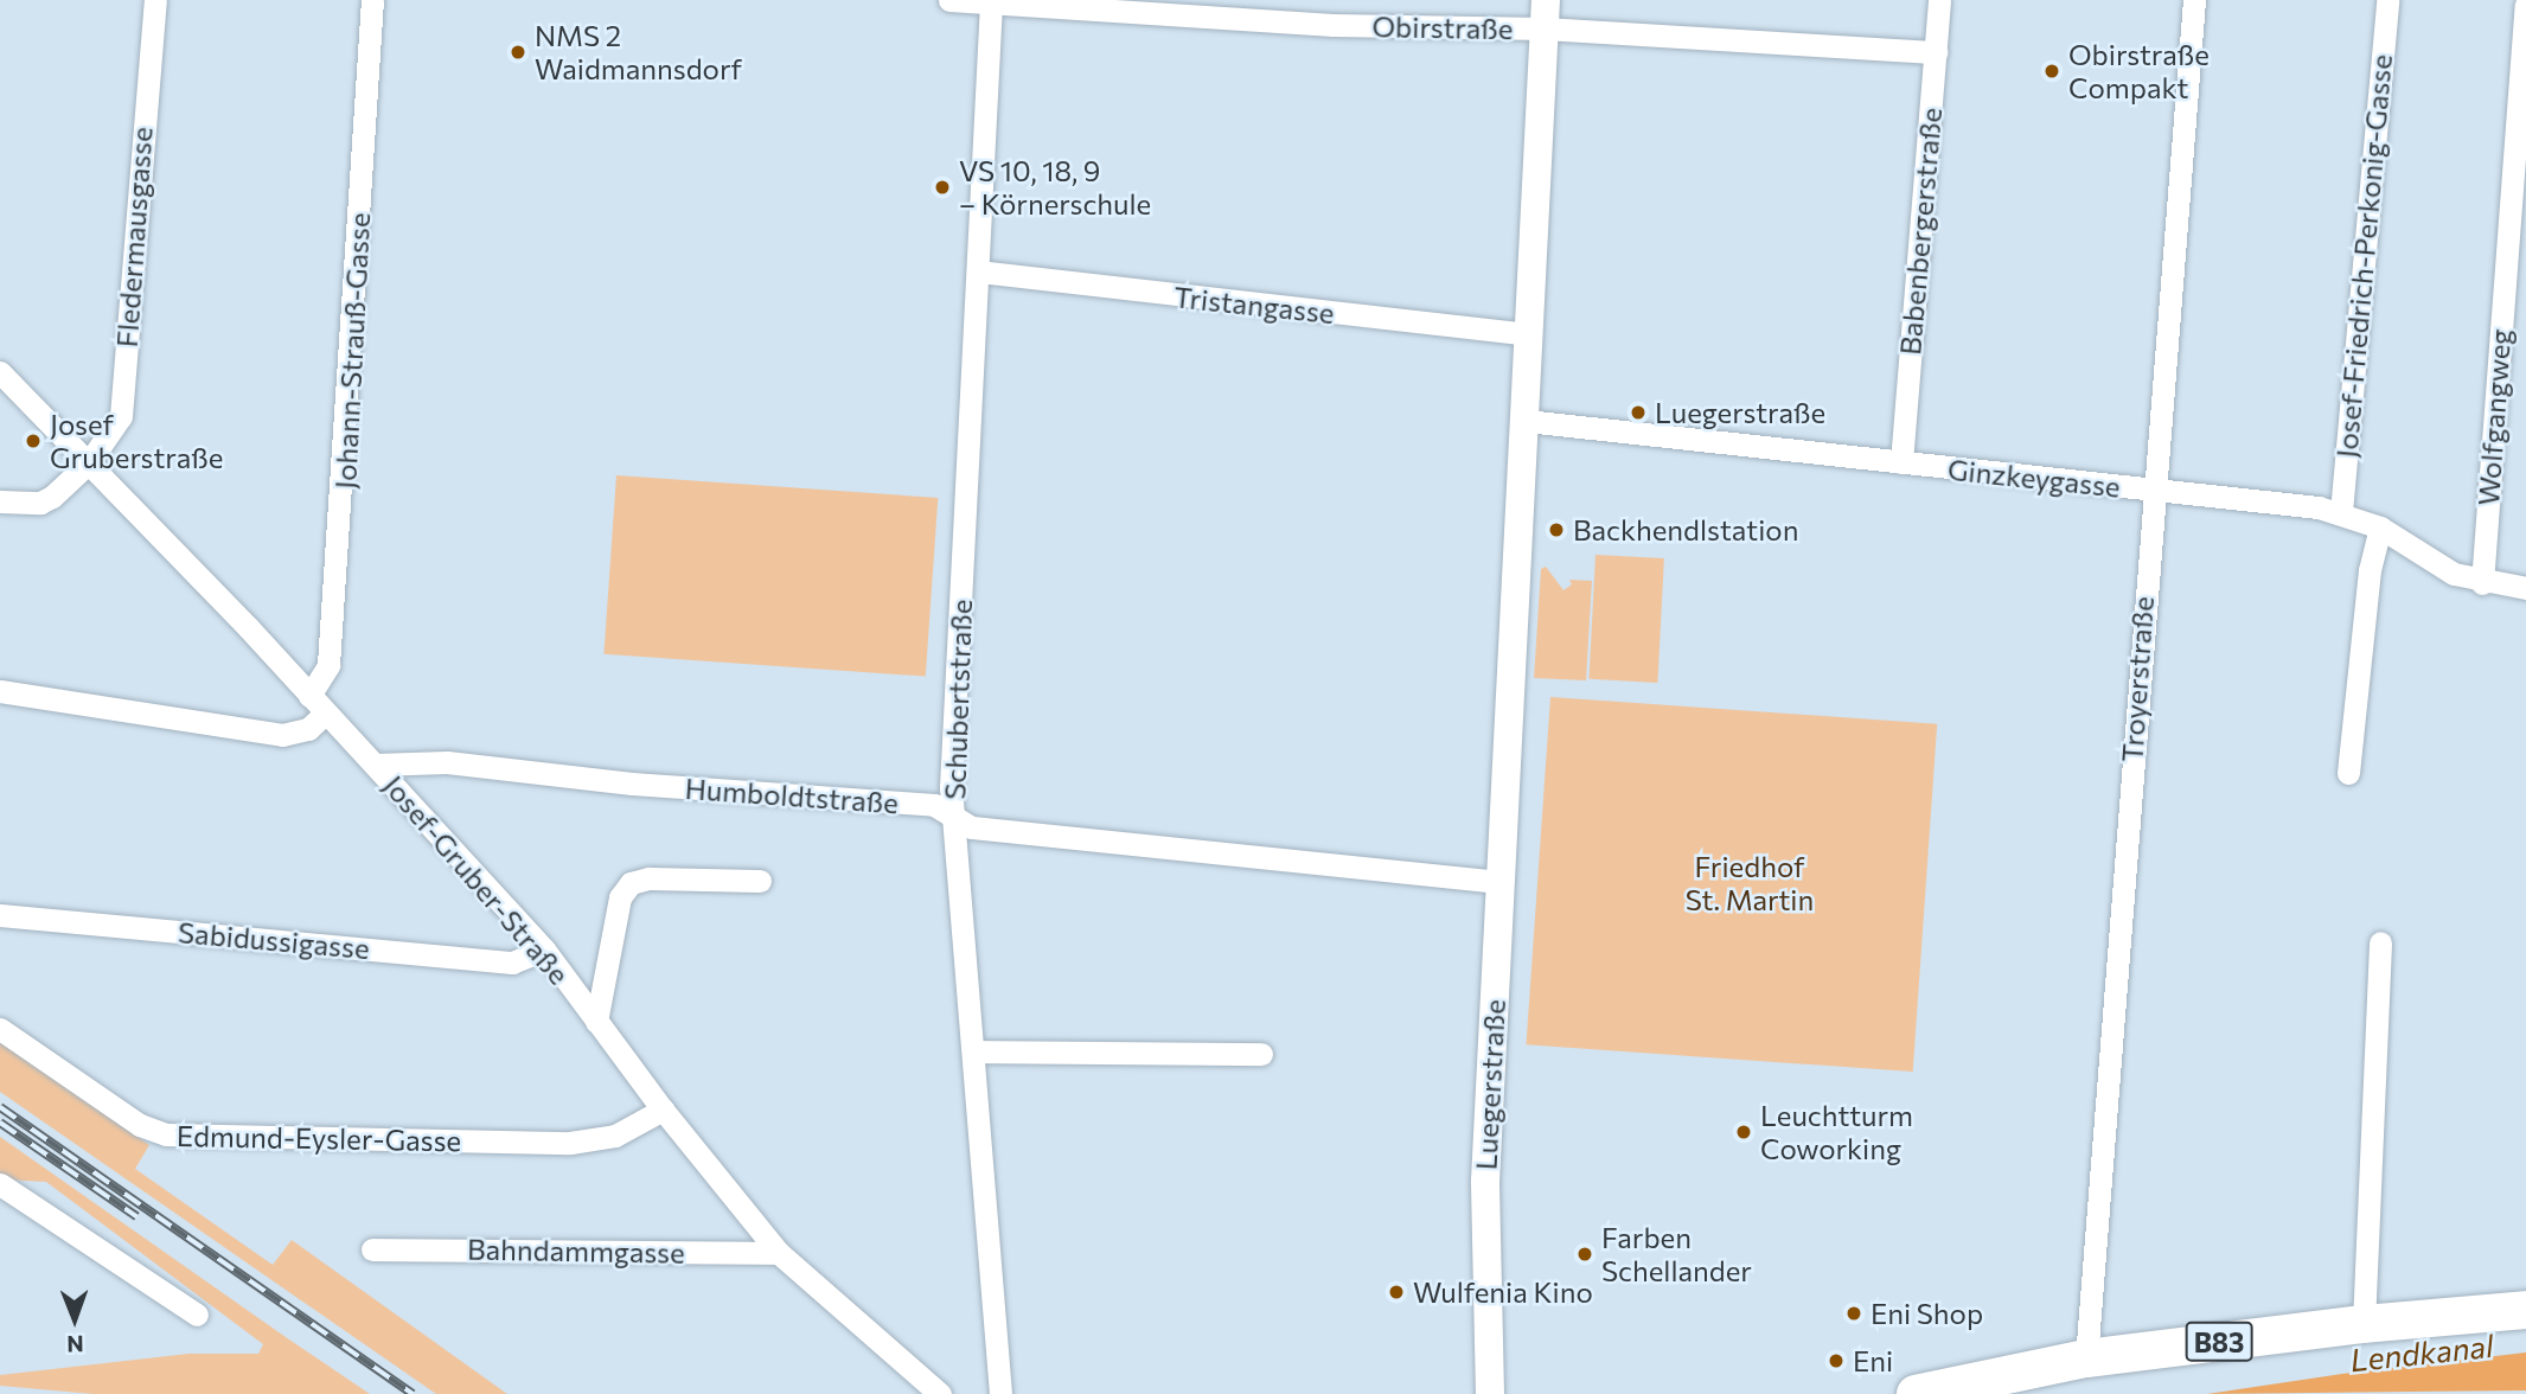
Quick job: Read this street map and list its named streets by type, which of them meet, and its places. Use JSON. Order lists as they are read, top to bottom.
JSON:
{
  "streets": {
    "main road": ["B83"],
    "street": [
      "Obirstraße",
      "Babenbergerstraße",
      "Fledermausgasse",
      "Josef-Friedrich-Perkonig-Gasse",
      "Tristangasse",
      "Johann-Strauß-Gasse",
      "Wolfgangweg",
      "Ginzkeygasse",
      "Troyerstraße",
      "Schubertstraße",
      "Humboldtstraße",
      "Josef-Gruber-Straße",
      "Sabidussigasse",
      "Luegerstraße",
      "Edmund-Eysler-Gasse",
      "Bahndammgasse"
    ]
  },
  "crossings": [
    ["Obirstraße", "Babenbergerstraße"],
    ["Obirstraße", "Schubertstraße"],
    ["Obirstraße", "Luegerstraße"],
    ["Babenbergerstraße", "Ginzkeygasse"],
    ["Fledermausgasse", "Josef-Gruber-Straße"],
    ["Josef-Friedrich-Perkonig-Gasse", "Ginzkeygasse"],
    ["Tristangasse", "Schubertstraße"],
    ["Tristangasse", "Luegerstraße"],
    ["Johann-Strauß-Gasse", "Josef-Gruber-Straße"],
    ["Wolfgangweg", "Ginzkeygasse"],
    ["Ginzkeygasse", "Troyerstraße"],
    ["Ginzkeygasse", "Luegerstraße"],
    ["Troyerstraße", "B83"],
    ["Schubertstraße", "Humboldtstraße"],
    ["Humboldtstraße", "Josef-Gruber-Straße"],
    ["Humboldtstraße", "Luegerstraße"],
    ["Josef-Gruber-Straße", "Sabidussigasse"],
    ["Josef-Gruber-Straße", "Edmund-Eysler-Gasse"],
    ["Josef-Gruber-Straße", "Bahndammgasse"]
  ],
  "water": ["Lendkanal"],
  "parks": ["Friedhof St. Martin"],
  "places": [
    "NMS 2 Waidmannsdorf",
    "Obirstraße Compakt",
    "VS 10, 18, 9 – Körnerschule",
    "Luegerstraße",
    "Josef Gruberstraße",
    "Backhendlstation",
    "Leuchtturm Coworking",
    "Farben Schellander",
    "Wulfenia Kino",
    "Eni Shop",
    "Eni"
  ],
  "north": "bottom"
}
